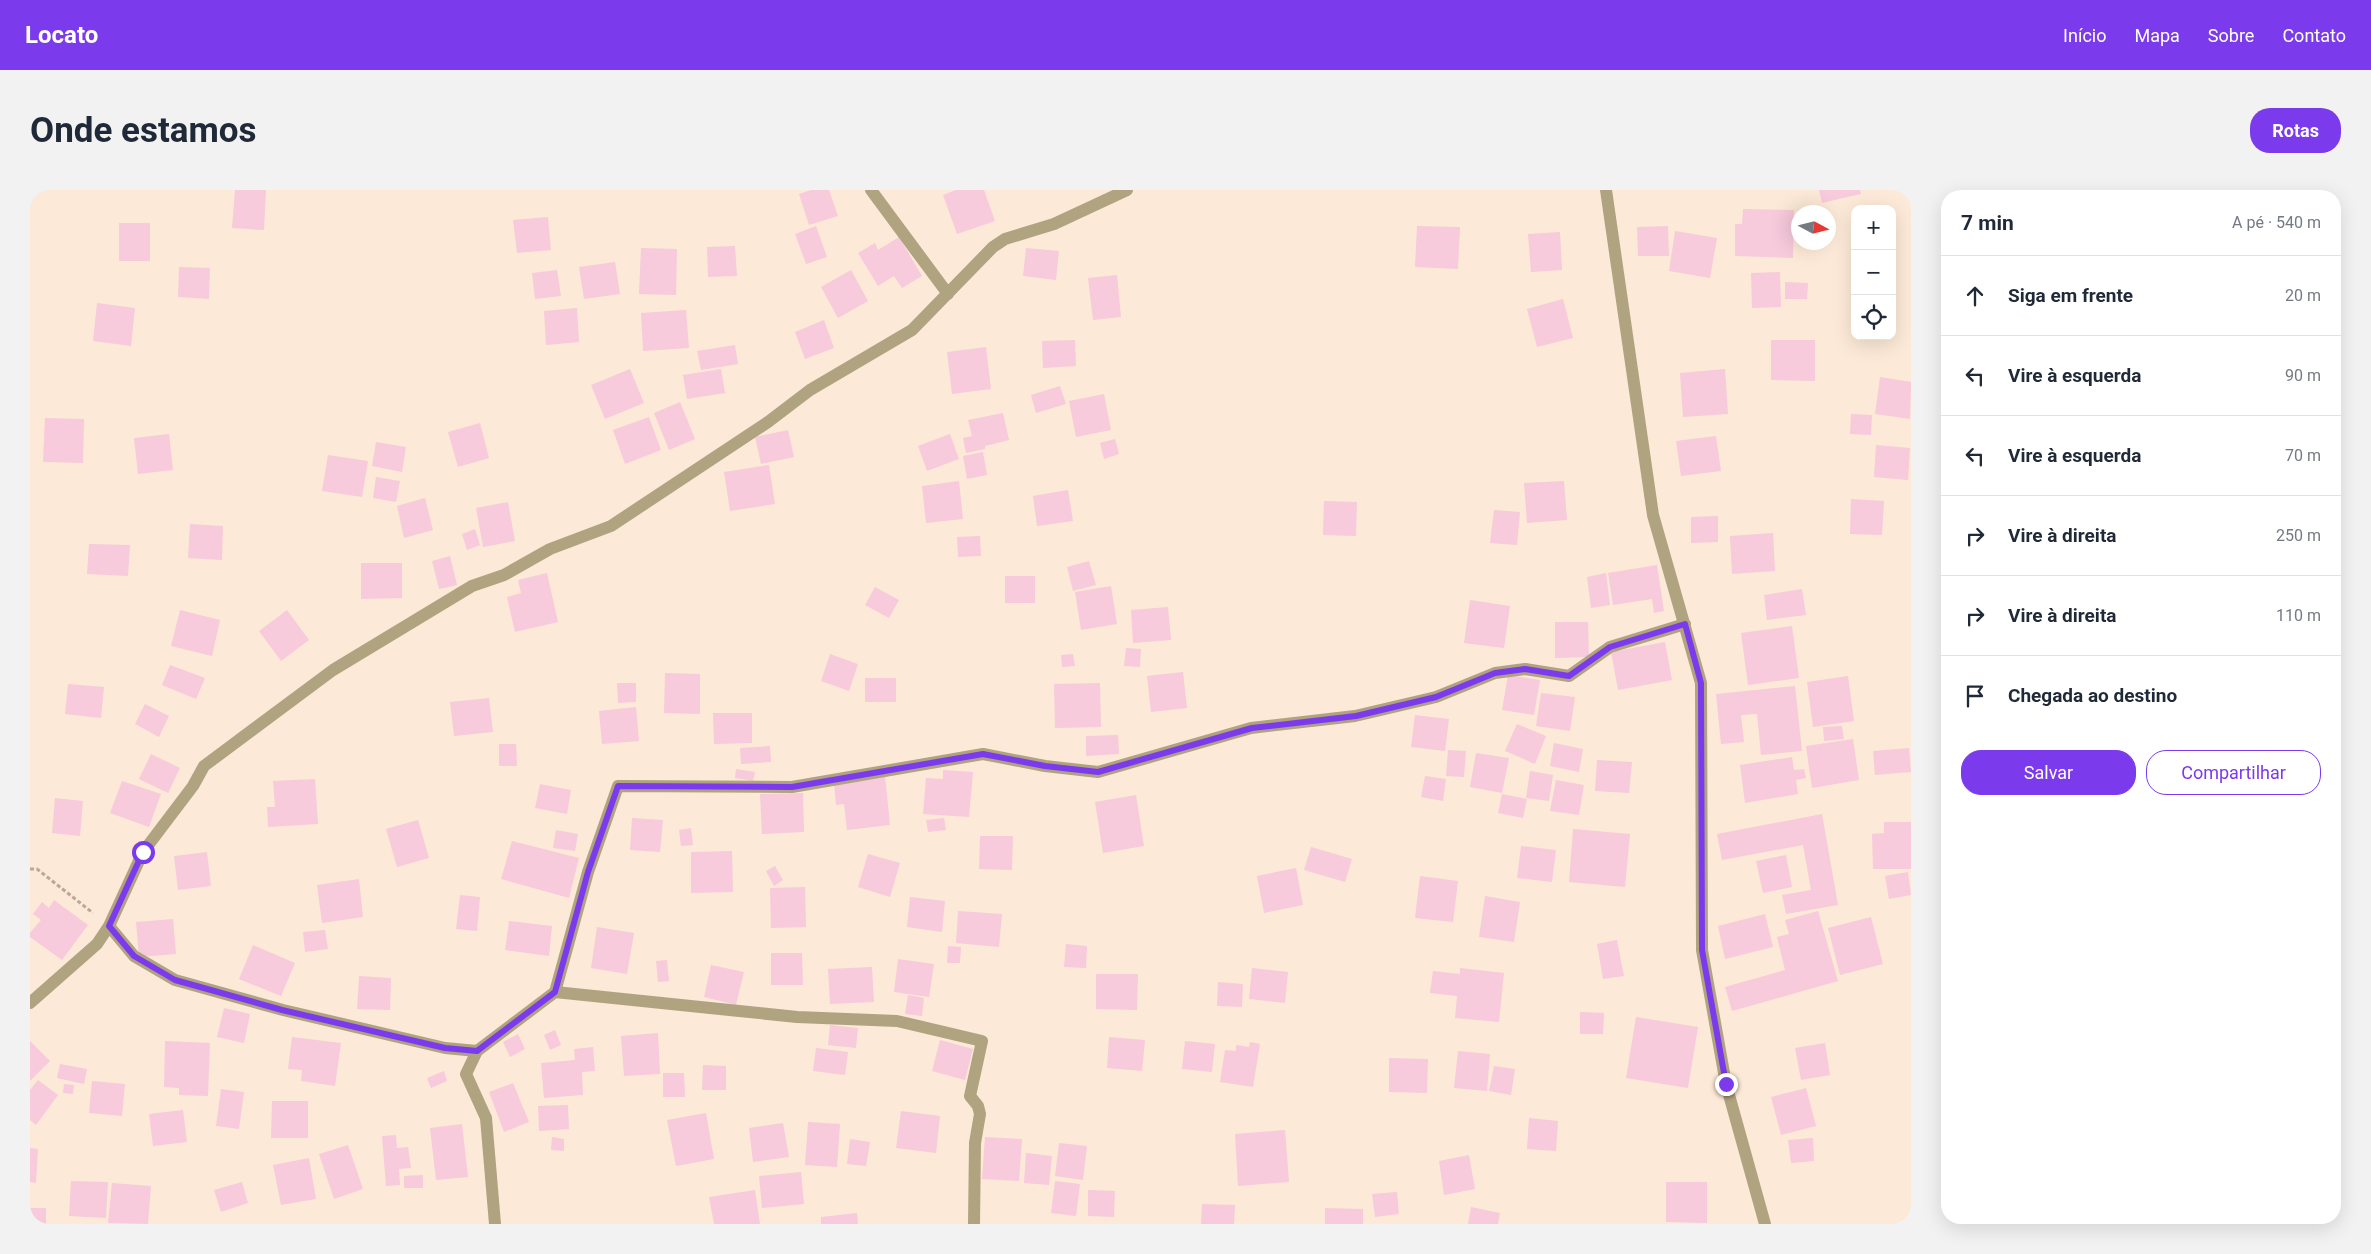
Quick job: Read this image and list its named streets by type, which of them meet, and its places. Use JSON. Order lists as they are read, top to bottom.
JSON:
{
  "north": "right",
  "page": {
    "header": "Locato",
    "nav": [
      "Início",
      "Mapa",
      "Sobre",
      "Contato"
    ],
    "buttons": [
      "Rotas",
      ["Salvar", "Compartilhar"]
    ],
    "title": "Onde estamos",
    "heading": ["7 min", "A pé · 540 m"],
    "map_buttons": ["+", "−"],
    "list": [
      ["Siga em frente", "20 m"],
      ["Vire à esquerda", "90 m"],
      ["Vire à esquerda", "70 m"],
      ["Vire à direita", "250 m"],
      ["Vire à direita", "110 m"],
      "Chegada ao destino"
    ]
  }
}
